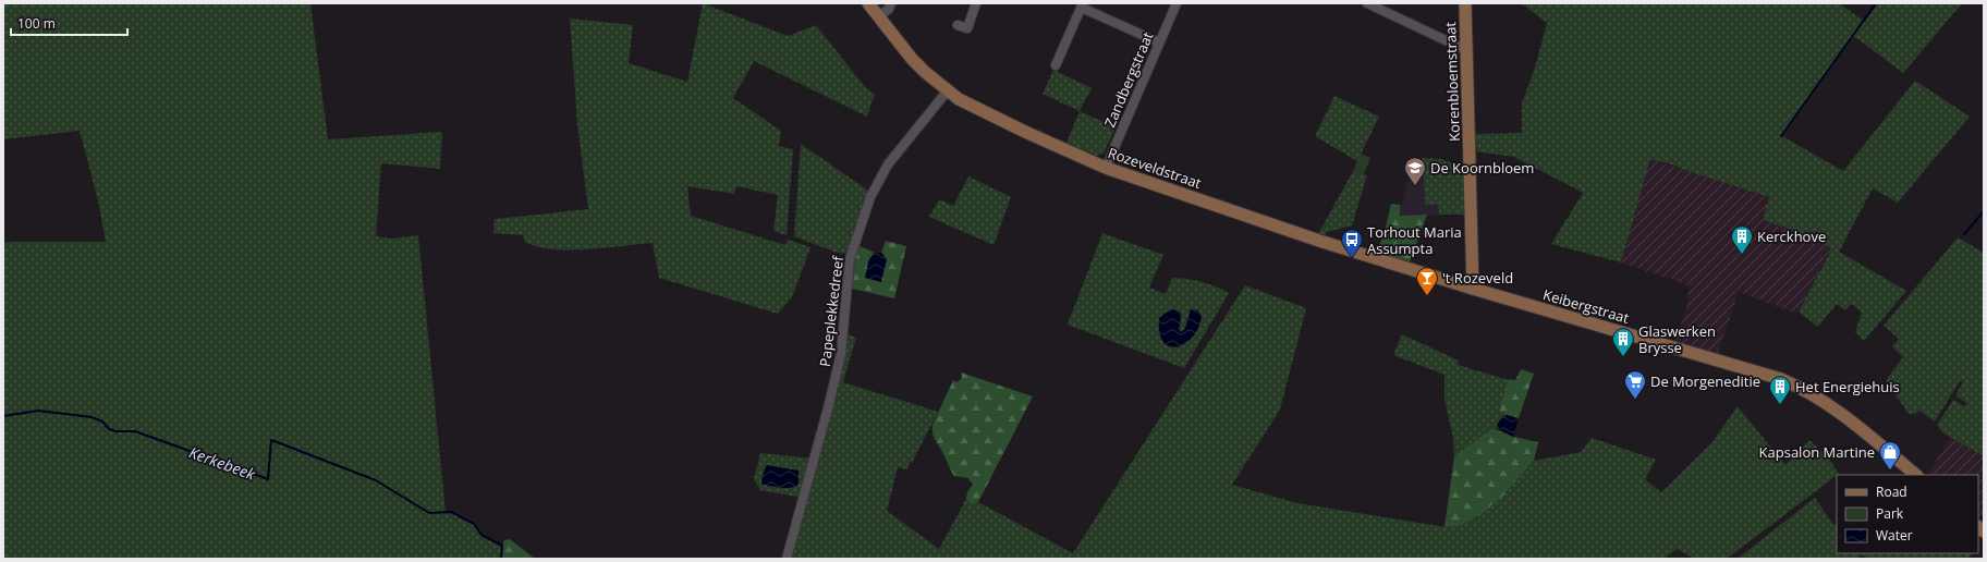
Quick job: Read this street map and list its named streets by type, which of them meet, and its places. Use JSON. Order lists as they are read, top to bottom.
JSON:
{
  "streets": {
    "street": [
      "Zandbergstraat",
      "Korenbloemstraat",
      "Rozeveldstraat",
      "Keibergstraat",
      "Papeplekkedreef"
    ]
  },
  "crossings": [
    ["Zandbergstraat", "Rozeveldstraat"],
    ["Korenbloemstraat", "Rozeveldstraat"],
    ["Korenbloemstraat", "Keibergstraat"],
    ["Rozeveldstraat", "Keibergstraat"],
    ["Rozeveldstraat", "Papeplekkedreef"]
  ],
  "water": ["Kerkebeek"],
  "places": {
    "school or university": ["De Koornbloem"],
    "building": ["Kerckhove", "Glaswerken Brysse", "Het Energiehuis"],
    "bus stop": ["Torhout Maria Assumpta"],
    "bar": ["'t Rozeveld"],
    "supermarket": ["De Morgeneditie"],
    "shop": ["Kapsalon Martine"]
  },
  "legend": ["Road", "Park", "Water"],
  "scale_bar": "100 m"
}
